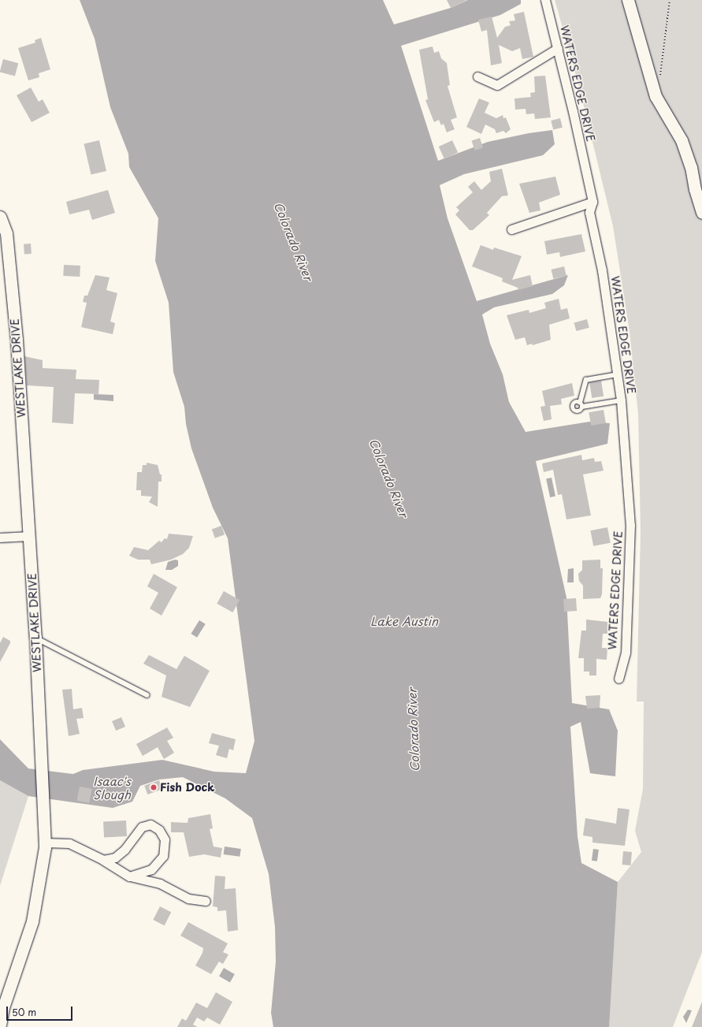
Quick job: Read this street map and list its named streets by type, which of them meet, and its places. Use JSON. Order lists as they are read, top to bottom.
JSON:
{
  "streets": {
    "street": ["WATERS EDGE DRIVE", "WESTLAKE DRIVE"]
  },
  "water": ["Colorado River", "Lake Austin", "Isaac's Slough"],
  "places": ["Fish Dock"],
  "scale_bar": "50 m"
}
